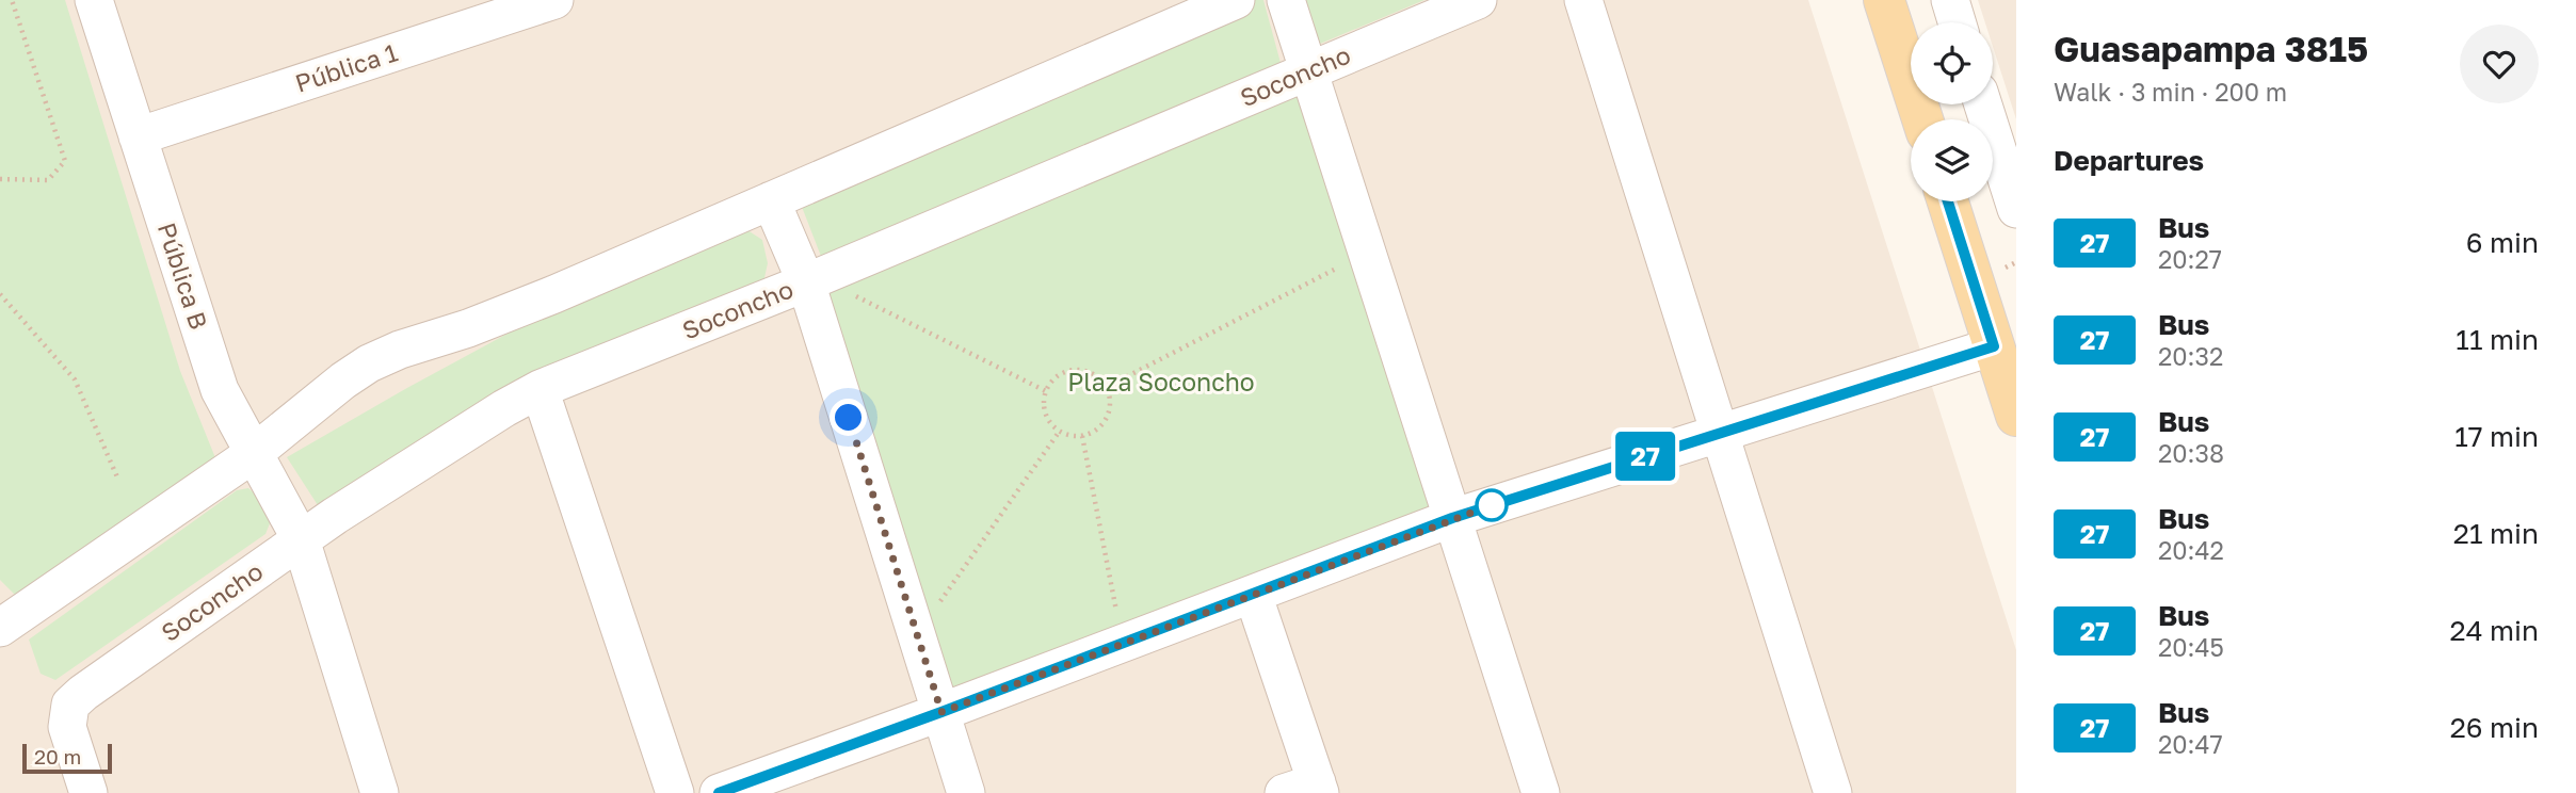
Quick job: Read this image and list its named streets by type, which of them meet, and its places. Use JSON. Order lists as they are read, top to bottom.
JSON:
{
  "streets": {
    "street": ["Pública 1", "Soconcho", "Pública B"]
  },
  "crossings": [
    ["Pública 1", "Pública B"],
    ["Soconcho", "Pública B"]
  ],
  "parks": ["Plaza Soconcho"],
  "lines": ["bus line 27"],
  "scale_bar": "20 m",
  "page": {
    "on_map": "27",
    "heading": [
      ["Guasapampa 3815", "Walk · 3 min · 200 m"],
      "Departures"
    ],
    "list": [
      {
        "mark": "27",
        "name": "Bus",
        "note": "20:27",
        "value": "6 min"
      },
      {
        "mark": "27",
        "name": "Bus",
        "note": "20:32",
        "value": "11 min"
      },
      {
        "mark": "27",
        "name": "Bus",
        "note": "20:38",
        "value": "17 min"
      },
      {
        "mark": "27",
        "name": "Bus",
        "note": "20:42",
        "value": "21 min"
      },
      {
        "mark": "27",
        "name": "Bus",
        "note": "20:45",
        "value": "24 min"
      },
      {
        "mark": "27",
        "name": "Bus",
        "note": "20:47",
        "value": "26 min"
      }
    ],
    "scale": "20 m"
  }
}
